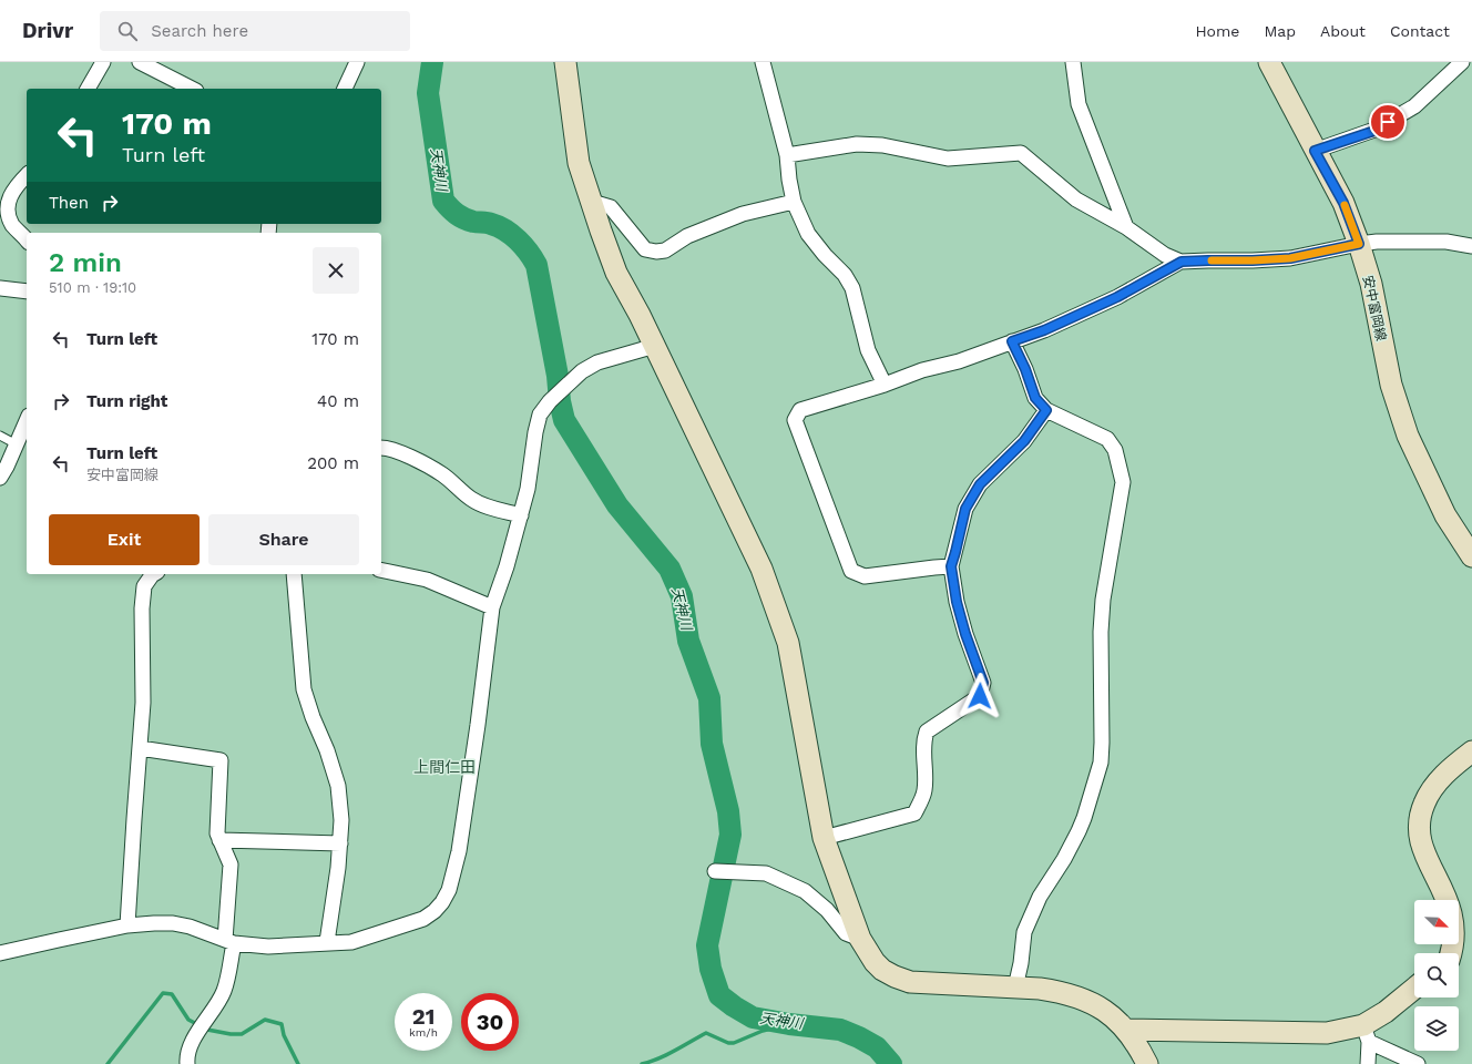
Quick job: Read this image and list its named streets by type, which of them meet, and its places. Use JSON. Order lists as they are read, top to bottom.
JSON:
{
  "streets": {
    "street": ["安中富岡線"]
  },
  "districts": ["上間仁田"],
  "water": ["天神川"],
  "north": "bottom right",
  "page": {
    "header": "Drivr",
    "search": "Search here",
    "nav": [
      "Home",
      "Map",
      "About",
      "Contact"
    ],
    "turn": ["170 m", "Turn left"],
    "then": "Then",
    "heading": ["2 min", "510 m · 19:10"],
    "list": [
      {
        "name": "Turn left",
        "value": "170 m"
      },
      {
        "name": "Turn right",
        "value": "40 m"
      },
      {
        "name": "Turn left",
        "note": "安中富岡線",
        "value": "200 m"
      }
    ],
    "buttons": ["Exit", "Share"],
    "speed": "21 km/h",
    "limit": "30"
  }
}
